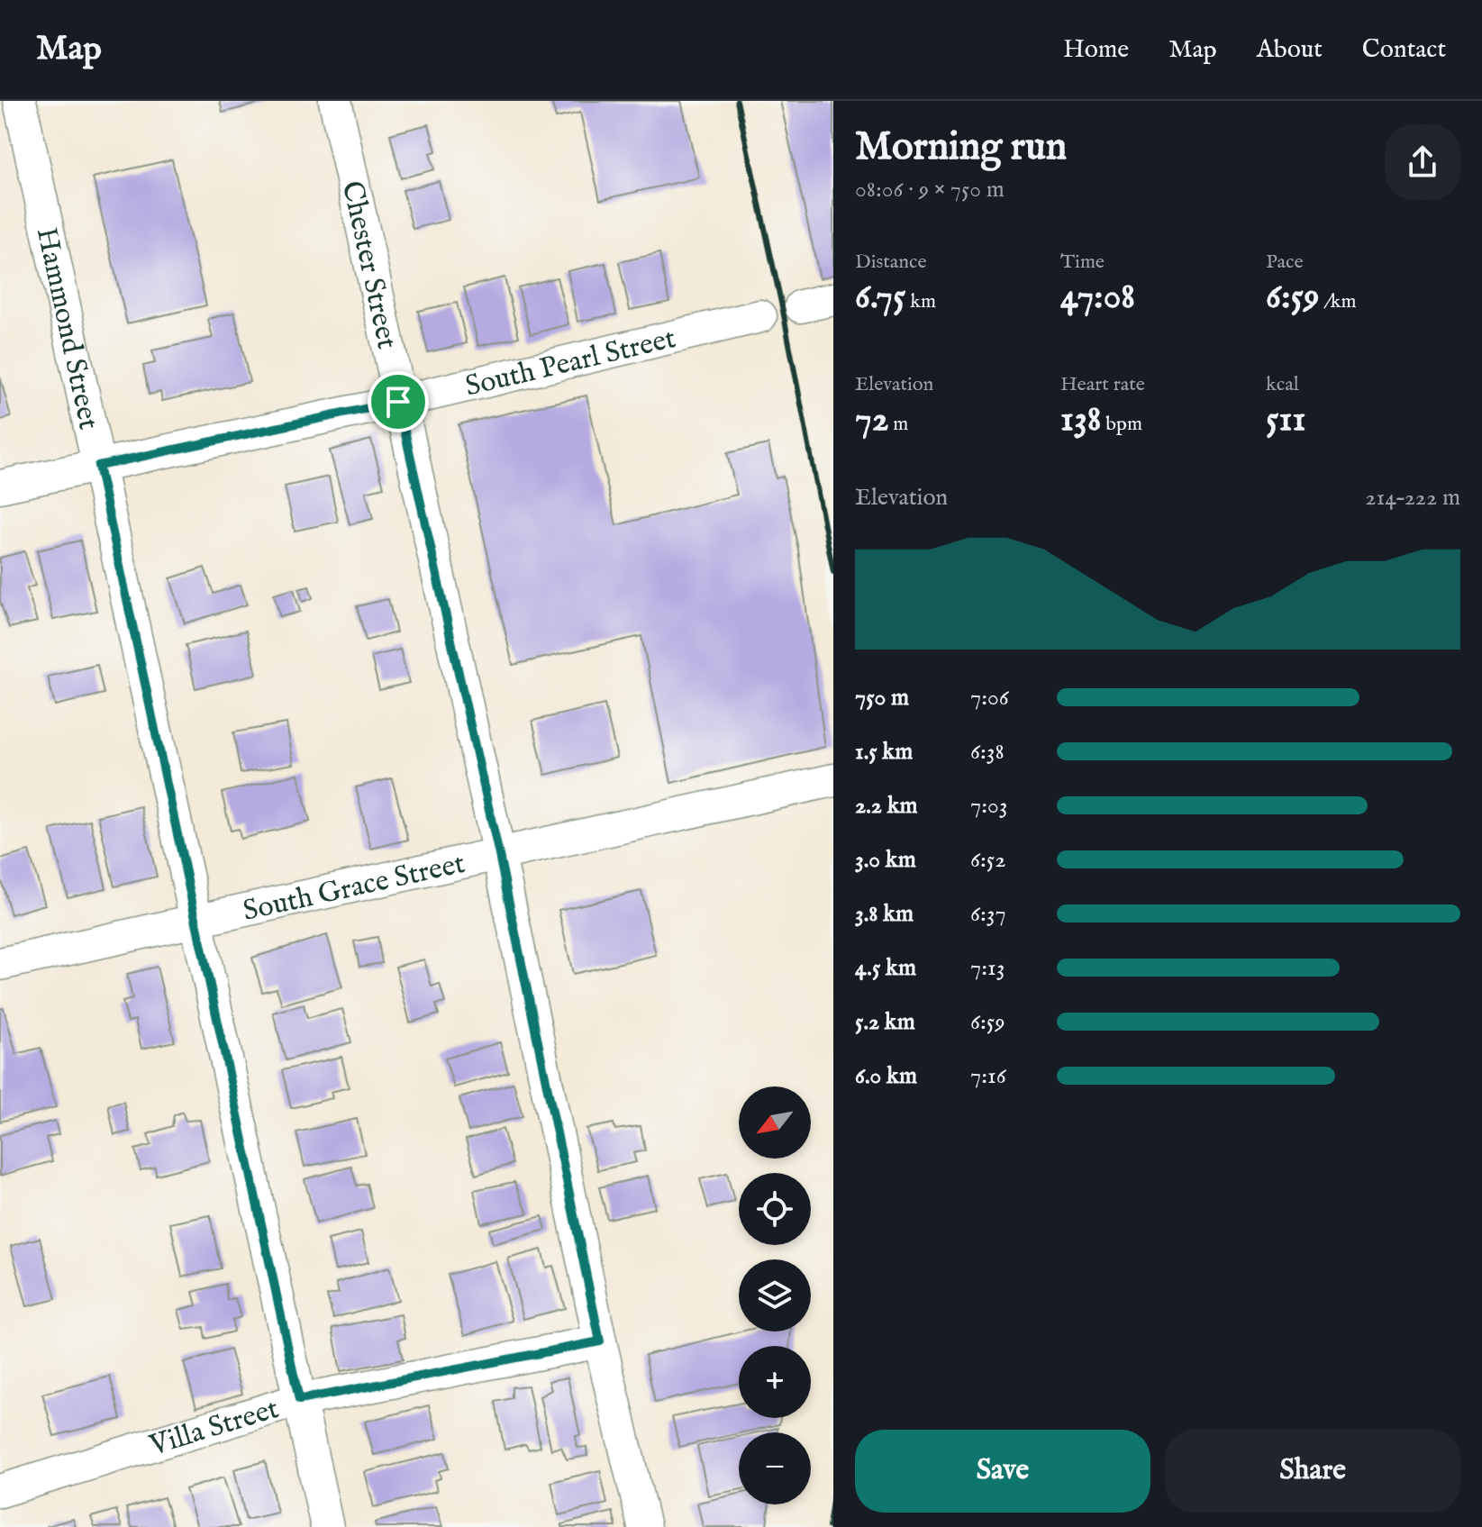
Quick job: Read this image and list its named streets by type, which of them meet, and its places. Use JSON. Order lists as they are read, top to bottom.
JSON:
{
  "streets": {
    "street": [
      "Chester Street",
      "Hammond Street",
      "South Pearl Street",
      "South Grace Street",
      "Villa Street"
    ]
  },
  "crossings": [
    ["Chester Street", "South Pearl Street"],
    ["Chester Street", "South Grace Street"],
    ["Chester Street", "Villa Street"],
    ["Hammond Street", "South Pearl Street"],
    ["Hammond Street", "South Grace Street"],
    ["Hammond Street", "Villa Street"]
  ],
  "north": "bottom left",
  "page": {
    "header": "Map",
    "nav": [
      "Home",
      "Map",
      "About",
      "Contact"
    ],
    "heading": ["Morning run", "08:06 · 9 × 750 m"],
    "stats": [
      ["Distance", "6.75 km"],
      ["Time", "47:08"],
      ["Pace", "6:59 /km"],
      ["Elevation", "72 m"],
      ["Heart rate", "138 bpm"],
      ["kcal", "511"]
    ],
    "chart": ["Elevation", "214–222 m"],
    "list": [
      {
        "name": "750 m",
        "note": "7:06"
      },
      {
        "name": "1.5 km",
        "note": "6:38"
      },
      {
        "name": "2.2 km",
        "note": "7:03"
      },
      {
        "name": "3.0 km",
        "note": "6:52"
      },
      {
        "name": "3.8 km",
        "note": "6:37"
      },
      {
        "name": "4.5 km",
        "note": "7:13"
      },
      {
        "name": "5.2 km",
        "note": "6:59"
      },
      {
        "name": "6.0 km",
        "note": "7:16"
      }
    ],
    "map_buttons": ["+", "−"],
    "buttons": ["Save", "Share"]
  }
}
